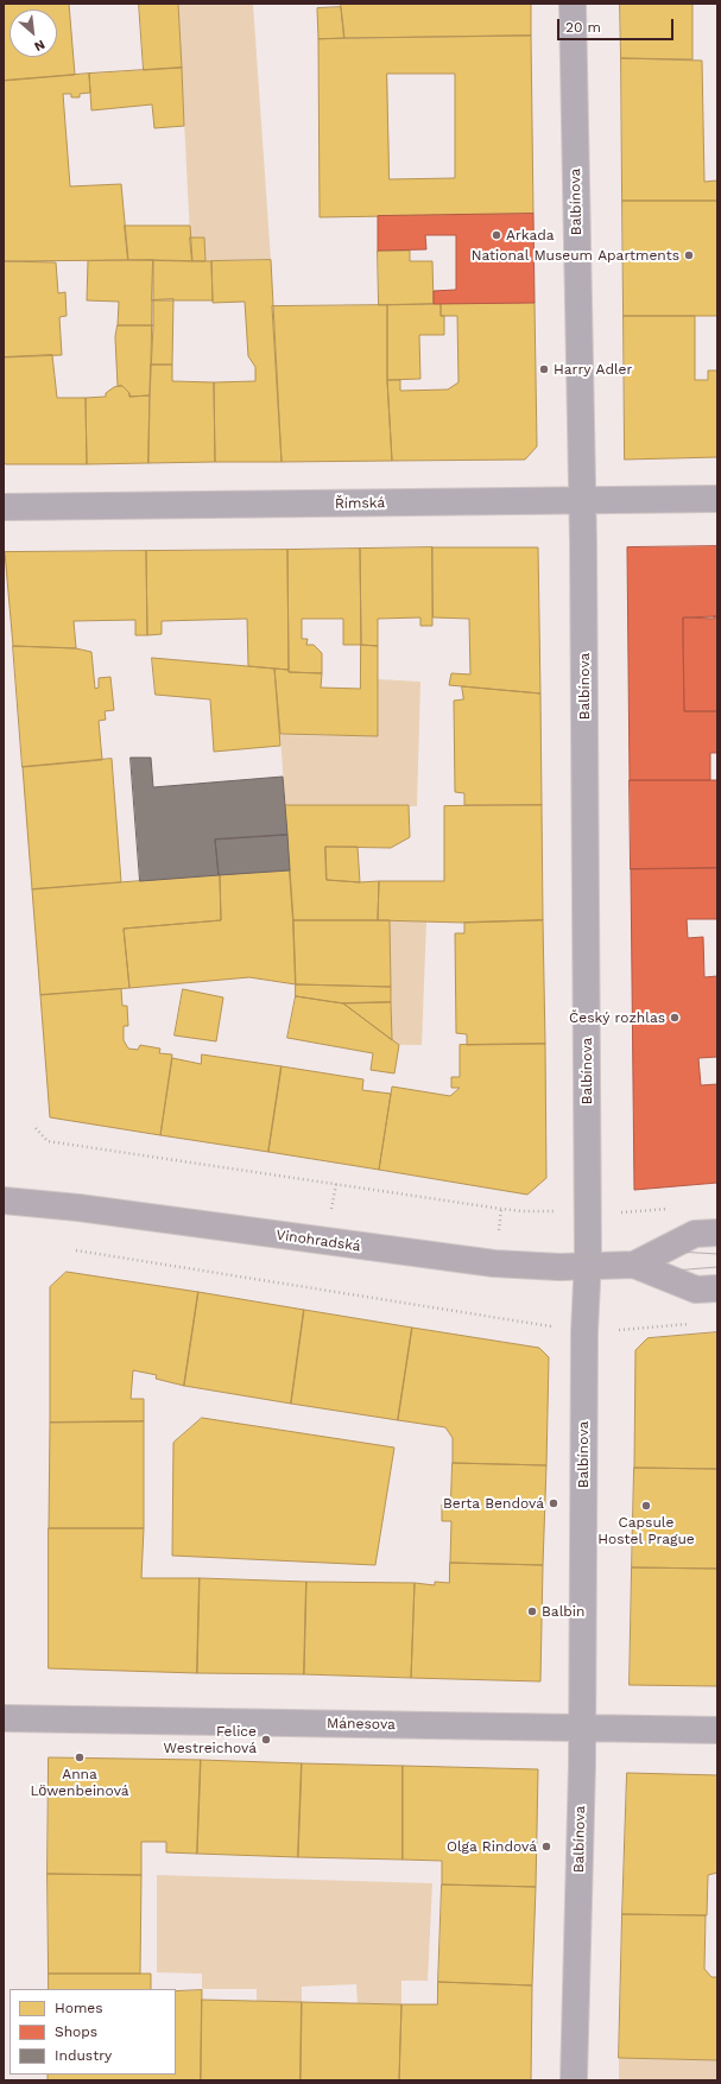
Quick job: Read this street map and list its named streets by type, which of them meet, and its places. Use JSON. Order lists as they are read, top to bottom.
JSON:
{
  "streets": {
    "main road": ["Vinohradská"],
    "street": ["Balbínova", "Římská", "Mánesova"]
  },
  "crossings": [
    ["Balbínova", "Římská"],
    ["Balbínova", "Vinohradská"],
    ["Balbínova", "Mánesova"]
  ],
  "places": [
    "Arkada",
    "National Museum Apartments",
    "Harry Adler",
    "Český rozhlas",
    "Berta Bendová",
    "Capsule Hostel Prague",
    "Balbin",
    "Felice Westreichová",
    "Anna Lӧwenbeinová",
    "Olga Rindová"
  ],
  "legend": ["Homes", "Shops", "Industry"],
  "scale_bar": "20 m",
  "north": "bottom right"
}
